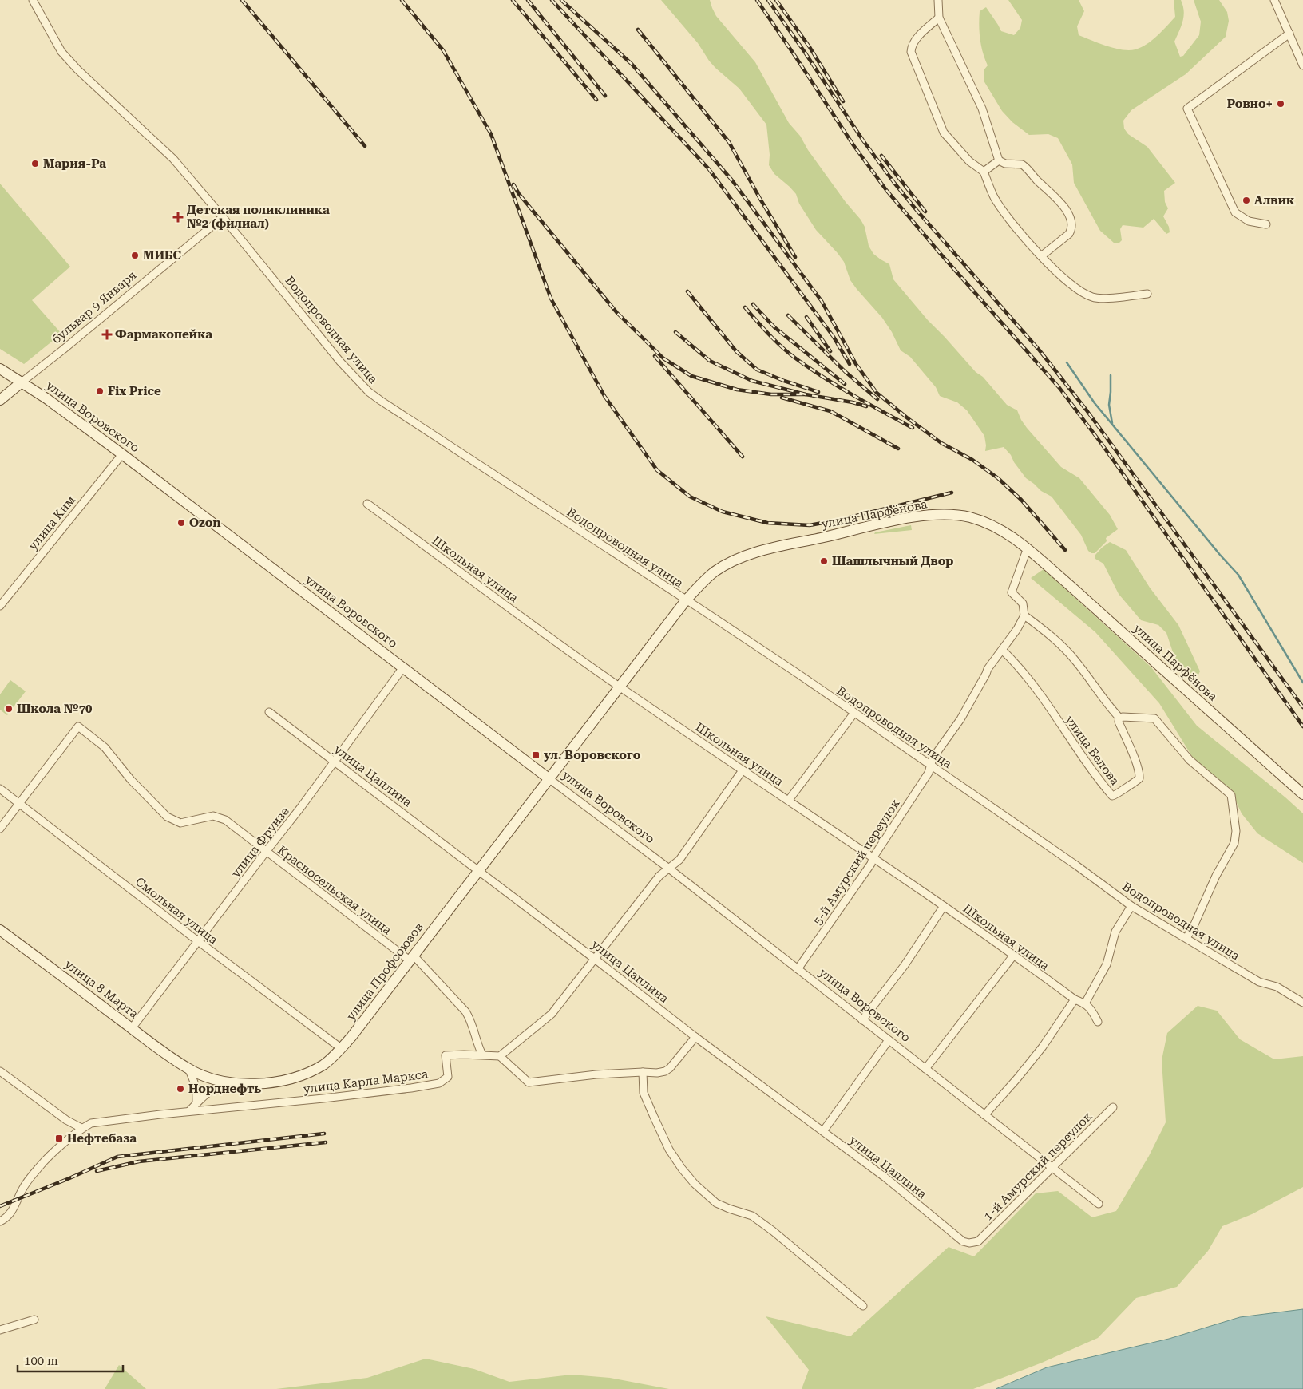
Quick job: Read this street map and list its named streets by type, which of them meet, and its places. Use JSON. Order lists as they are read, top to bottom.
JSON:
{
  "streets": {
    "main road": [
      "бульвар 9 Января",
      "улица Воровского",
      "улица Парфёнова",
      "улица Профсоюзов",
      "улица 8 Марта"
    ],
    "street": [
      "Водопроводная улица",
      "улица Ким",
      "Школьная улица",
      "улица Белова",
      "улица Цаплина",
      "улица Фрунзе",
      "5-й Амурский переулок",
      "Красносельская улица",
      "Смольная улица",
      "улица Карла Маркса",
      "1-й Амурский переулок"
    ]
  },
  "crossings": [
    ["бульвар 9 Января", "Водопроводная улица"],
    ["бульвар 9 Января", "улица Воровского"],
    ["Водопроводная улица", "улица Парфёнова"],
    ["Водопроводная улица", "5-й Амурский переулок"],
    ["улица Воровского", "улица Парфёнова"],
    ["улица Воровского", "улица Ким"],
    ["улица Воровского", "улица Фрунзе"],
    ["улица Воровского", "5-й Амурский переулок"],
    ["улица Воровского", "улица Профсоюзов"],
    ["улица Воровского", "1-й Амурский переулок"],
    ["улица Парфёнова", "Школьная улица"],
    ["улица Парфёнова", "улица Профсоюзов"],
    ["Школьная улица", "5-й Амурский переулок"],
    ["улица Белова", "5-й Амурский переулок"],
    ["улица Цаплина", "улица Фрунзе"],
    ["улица Цаплина", "улица Профсоюзов"],
    ["улица Цаплина", "1-й Амурский переулок"],
    ["улица Фрунзе", "Красносельская улица"],
    ["улица Фрунзе", "Смольная улица"],
    ["улица Фрунзе", "улица 8 Марта"],
    ["Красносельская улица", "Смольная улица"],
    ["Красносельская улица", "улица Профсоюзов"],
    ["Красносельская улица", "улица Карла Маркса"],
    ["Смольная улица", "улица Профсоюзов"],
    ["улица Профсоюзов", "улица 8 Марта"]
  ],
  "places": {
    "other": [
      "Ровно+",
      "Мария-Ра",
      "Алвик",
      "МИБС",
      "Fix Price",
      "Ozon",
      "Шашлычный Двор",
      "Школа №70",
      "Норднефть"
    ],
    "health": ["Детская поликлиника №2 (филиал)", "Фармакопейка"],
    "transit": ["ул. Воровского", "Нефтебаза"]
  },
  "scale_bar": "100 m"
}
